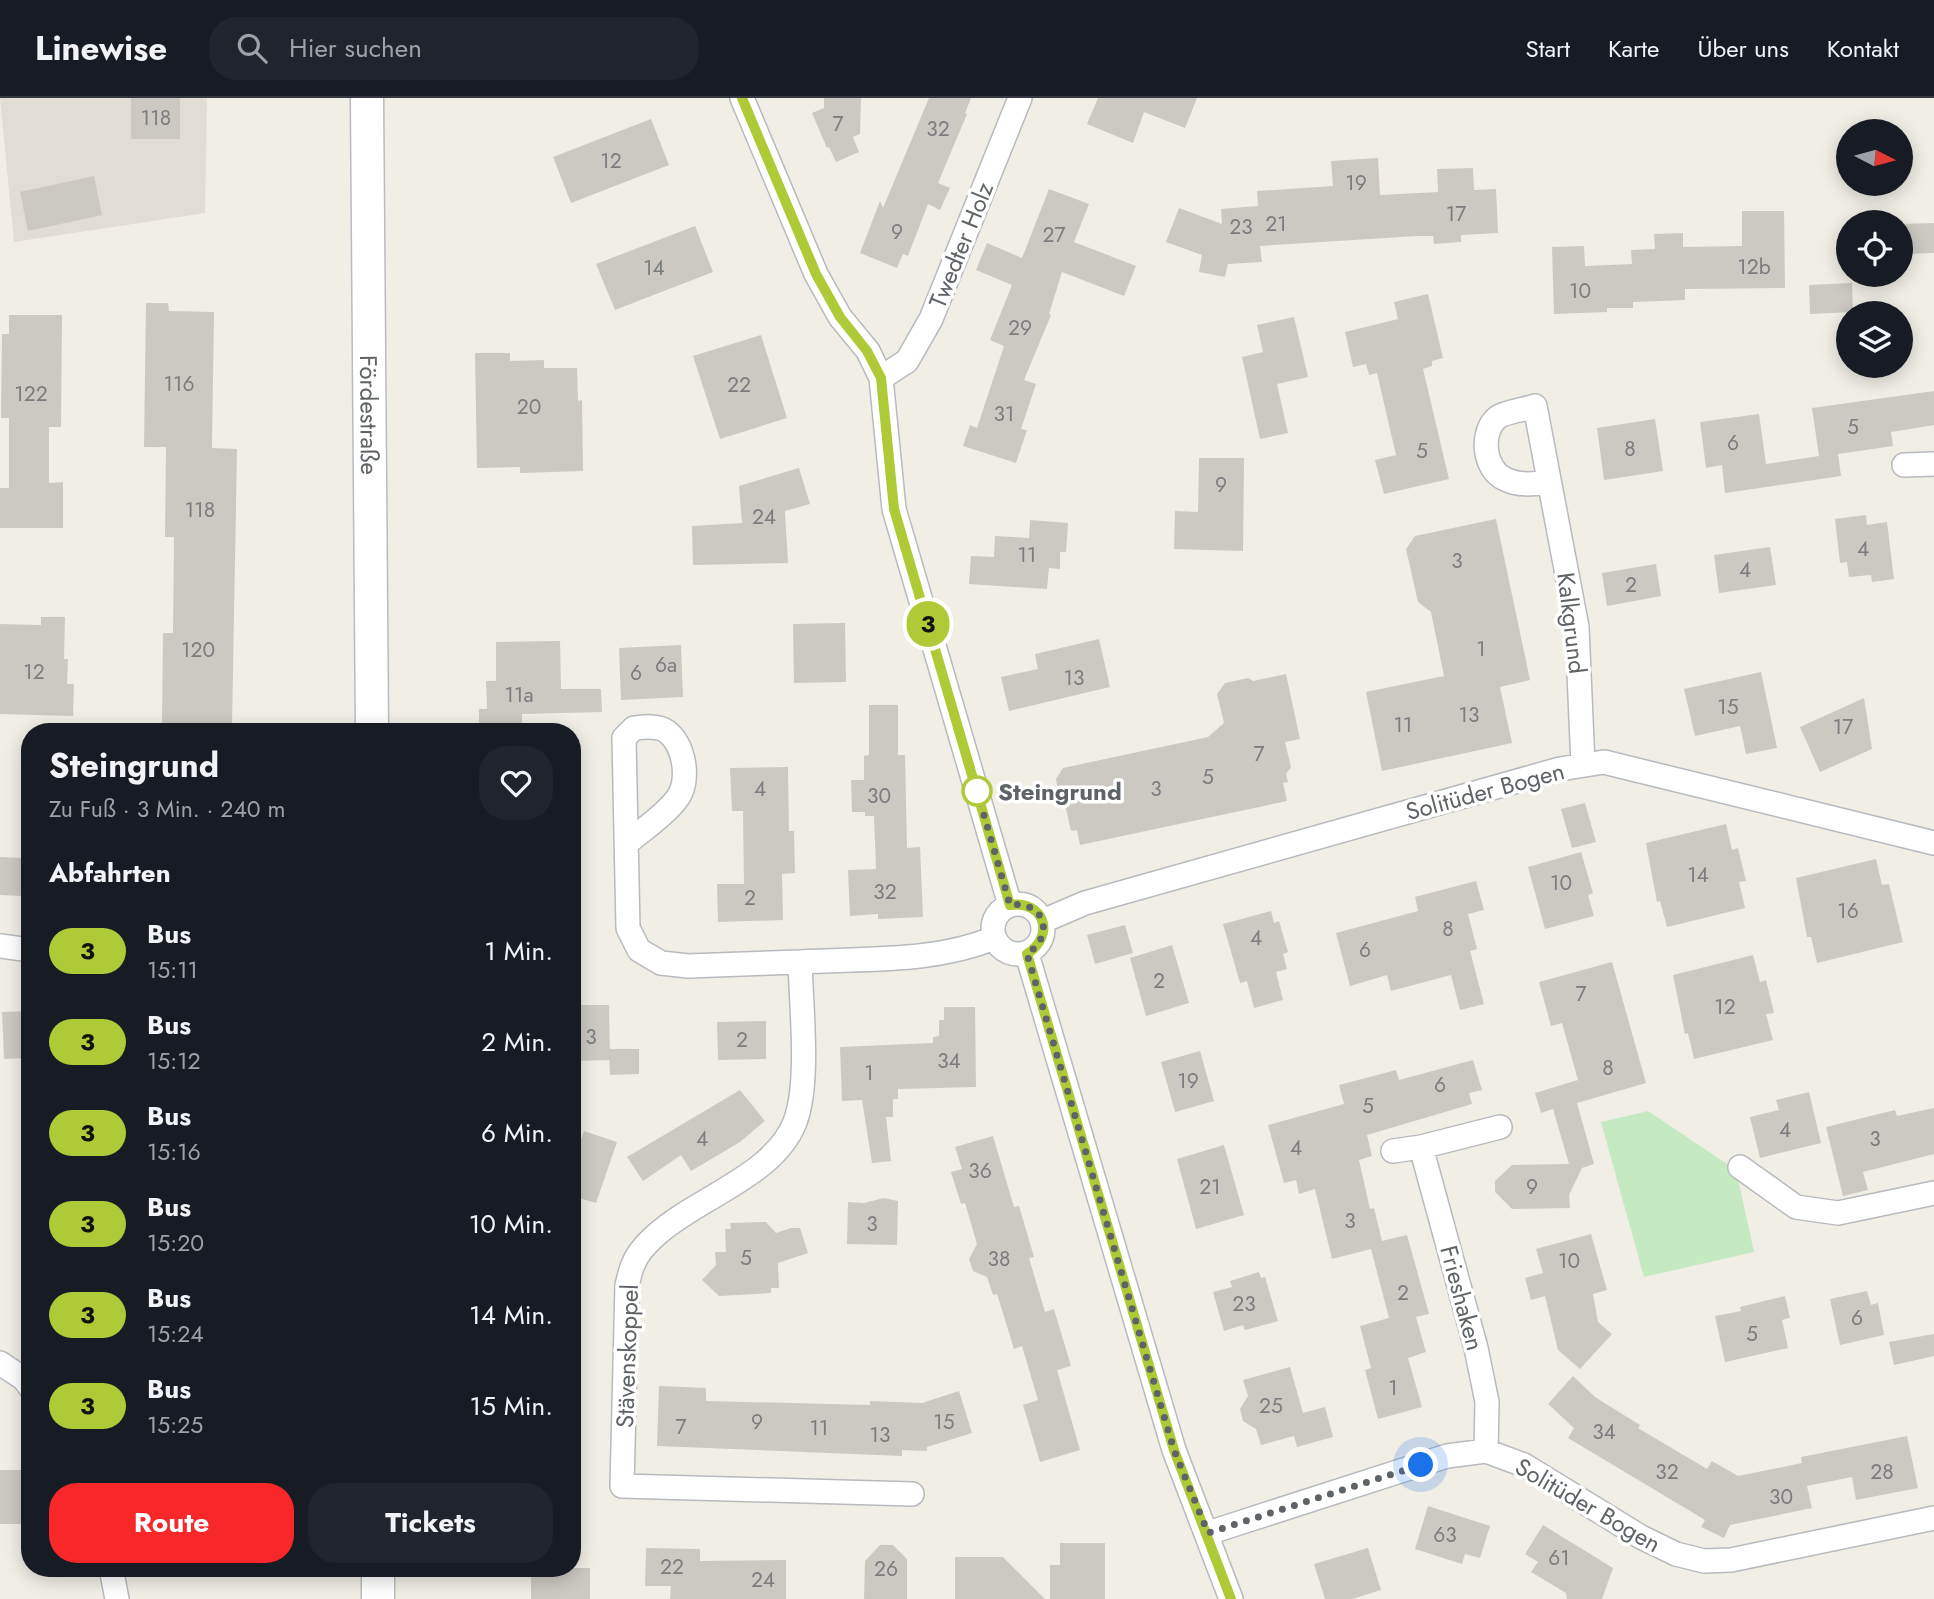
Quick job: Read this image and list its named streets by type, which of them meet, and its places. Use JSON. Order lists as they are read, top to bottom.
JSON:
{
  "streets": {
    "main road": ["Fördestraße"],
    "street": [
      "Twedter Holz",
      "Kalkgrund",
      "Solitüder Bogen",
      "Frieshaken",
      "Stävenskoppel"
    ]
  },
  "crossings": [
    ["Kalkgrund", "Solitüder Bogen"],
    ["Solitüder Bogen", "Frieshaken"]
  ],
  "places": ["Steingrund"],
  "lines": ["bus line 3"],
  "house_numbers": [
    "118",
    "7",
    "32",
    "12",
    "19",
    "17",
    "21",
    "23",
    "9",
    "27",
    "12b",
    "14",
    "10",
    "29",
    "116",
    "22",
    "122",
    "20",
    "31",
    "5",
    "6",
    "8",
    "5",
    "9",
    "118",
    "24",
    "4",
    "11",
    "3",
    "4",
    "2",
    "1",
    "120",
    "6a",
    "12",
    "6",
    "13",
    "11a",
    "15",
    "13",
    "11",
    "17",
    "7",
    "5",
    "4",
    "3",
    "30",
    "14",
    "10",
    "32",
    "2",
    "16",
    "8",
    "4",
    "6",
    "2",
    "7",
    "12",
    "3",
    "2",
    "34",
    "8",
    "1",
    "19",
    "6",
    "5",
    "4",
    "4",
    "3",
    "4",
    "36",
    "21",
    "9",
    "3",
    "3",
    "5",
    "38",
    "10",
    "2",
    "23",
    "6",
    "5",
    "1",
    "25",
    "9",
    "15",
    "7",
    "11",
    "34",
    "13",
    "32",
    "28",
    "30",
    "63",
    "61",
    "22",
    "26",
    "24"
  ],
  "north": "right",
  "page": {
    "header": "Linewise",
    "search": "Hier suchen",
    "nav": [
      "Start",
      "Karte",
      "Über uns",
      "Kontakt"
    ],
    "on_map": "3",
    "heading": [
      ["Steingrund", "Zu Fuß · 3 Min. · 240 m"],
      "Abfahrten"
    ],
    "list": [
      {
        "mark": "3",
        "name": "Bus",
        "note": "15:11",
        "value": "1 Min."
      },
      {
        "mark": "3",
        "name": "Bus",
        "note": "15:12",
        "value": "2 Min."
      },
      {
        "mark": "3",
        "name": "Bus",
        "note": "15:16",
        "value": "6 Min."
      },
      {
        "mark": "3",
        "name": "Bus",
        "note": "15:20",
        "value": "10 Min."
      },
      {
        "mark": "3",
        "name": "Bus",
        "note": "15:24",
        "value": "14 Min."
      },
      {
        "mark": "3",
        "name": "Bus",
        "note": "15:25",
        "value": "15 Min."
      }
    ],
    "buttons": ["Route", "Tickets"]
  }
}
